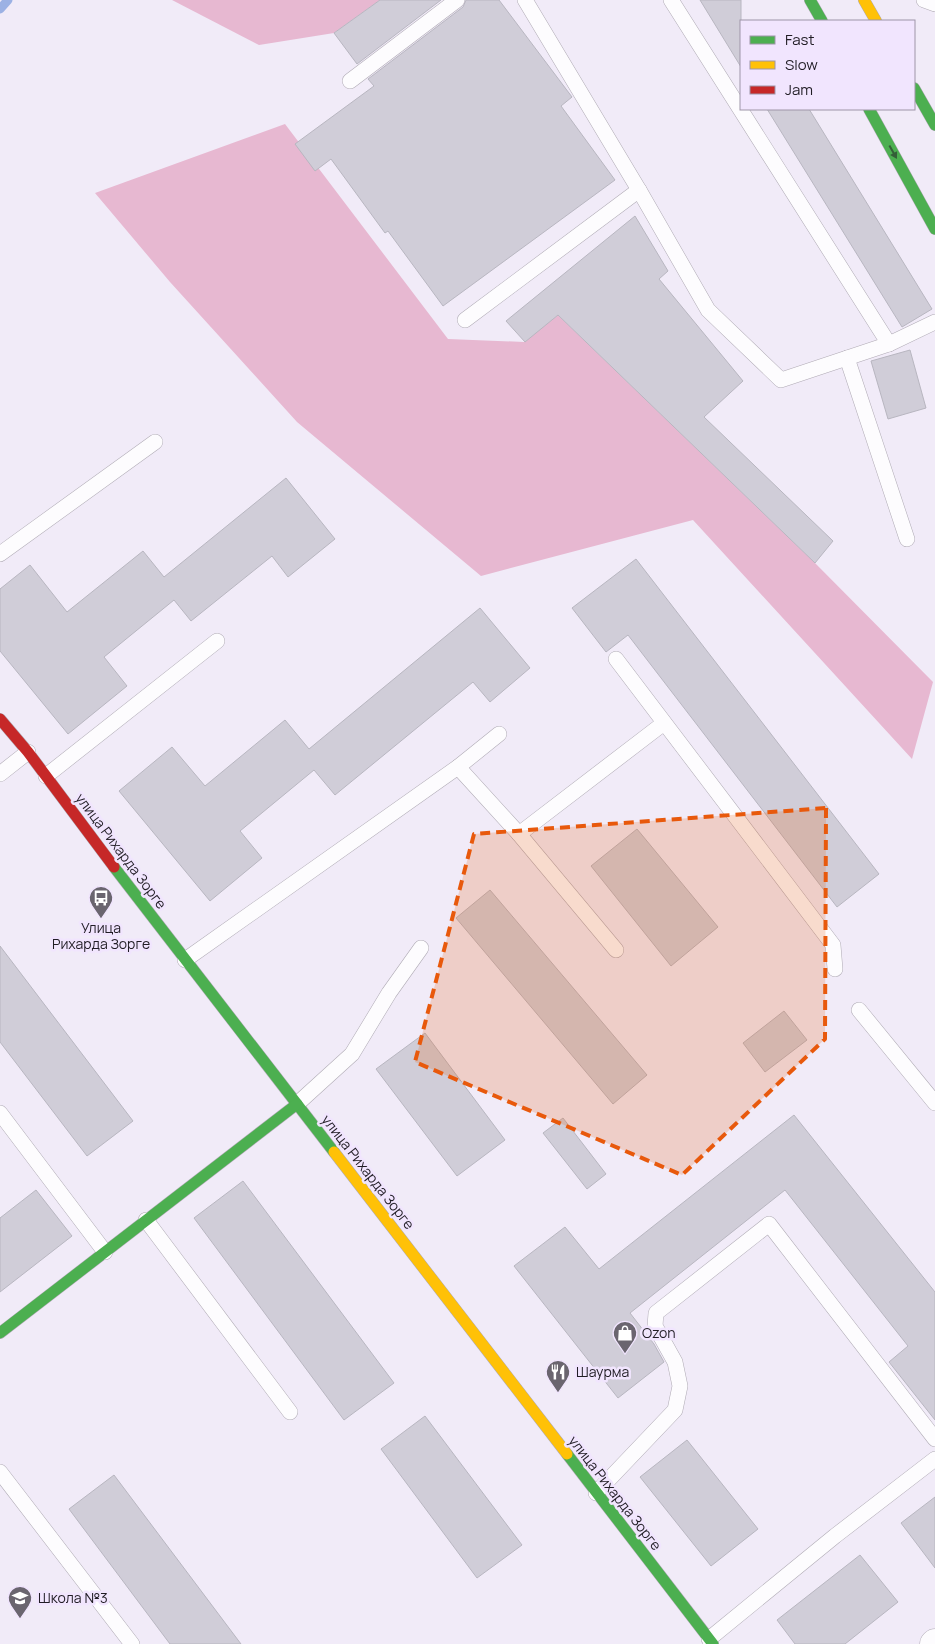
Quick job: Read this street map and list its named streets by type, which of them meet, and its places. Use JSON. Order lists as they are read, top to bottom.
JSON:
{
  "streets": {
    "street": ["улица Рихарда Зорге"]
  },
  "places": {
    "bus stop": ["Улица Рихарда Зорге"],
    "shop": ["Ozon"],
    "restaurant": ["Шаурма"],
    "school or university": ["Школа №3"]
  },
  "legend": ["Fast", "Slow", "Jam"]
}
